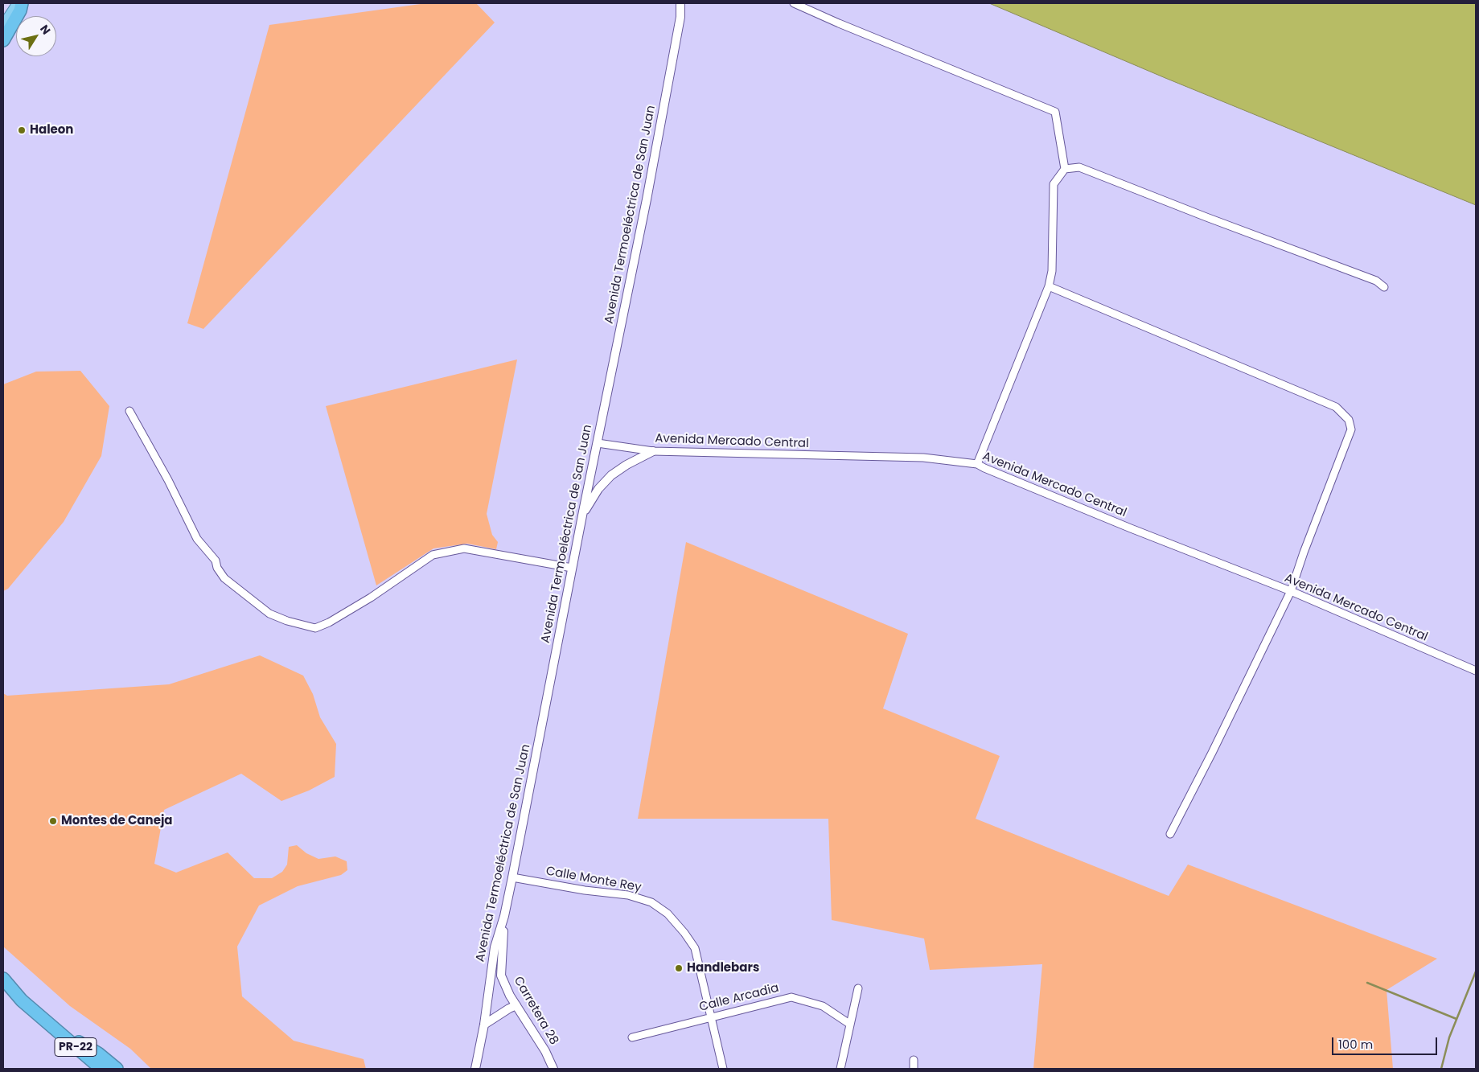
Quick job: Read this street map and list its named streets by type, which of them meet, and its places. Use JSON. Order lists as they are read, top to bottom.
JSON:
{
  "streets": {
    "highway": ["PR-22"],
    "street": [
      "Avenida Termoeléctrica de San Juan",
      "Avenida Mercado Central",
      "Calle Monte Rey",
      "Calle Arcadia",
      "Carretera 28"
    ]
  },
  "crossings": [
    ["Avenida Termoeléctrica de San Juan", "Avenida Mercado Central"],
    ["Avenida Termoeléctrica de San Juan", "Calle Monte Rey"],
    ["Avenida Termoeléctrica de San Juan", "Carretera 28"],
    ["Calle Monte Rey", "Calle Arcadia"]
  ],
  "places": ["Haleon", "Montes de Caneja", "Handlebars"],
  "scale_bar": "100 m",
  "north": "top right"
}
